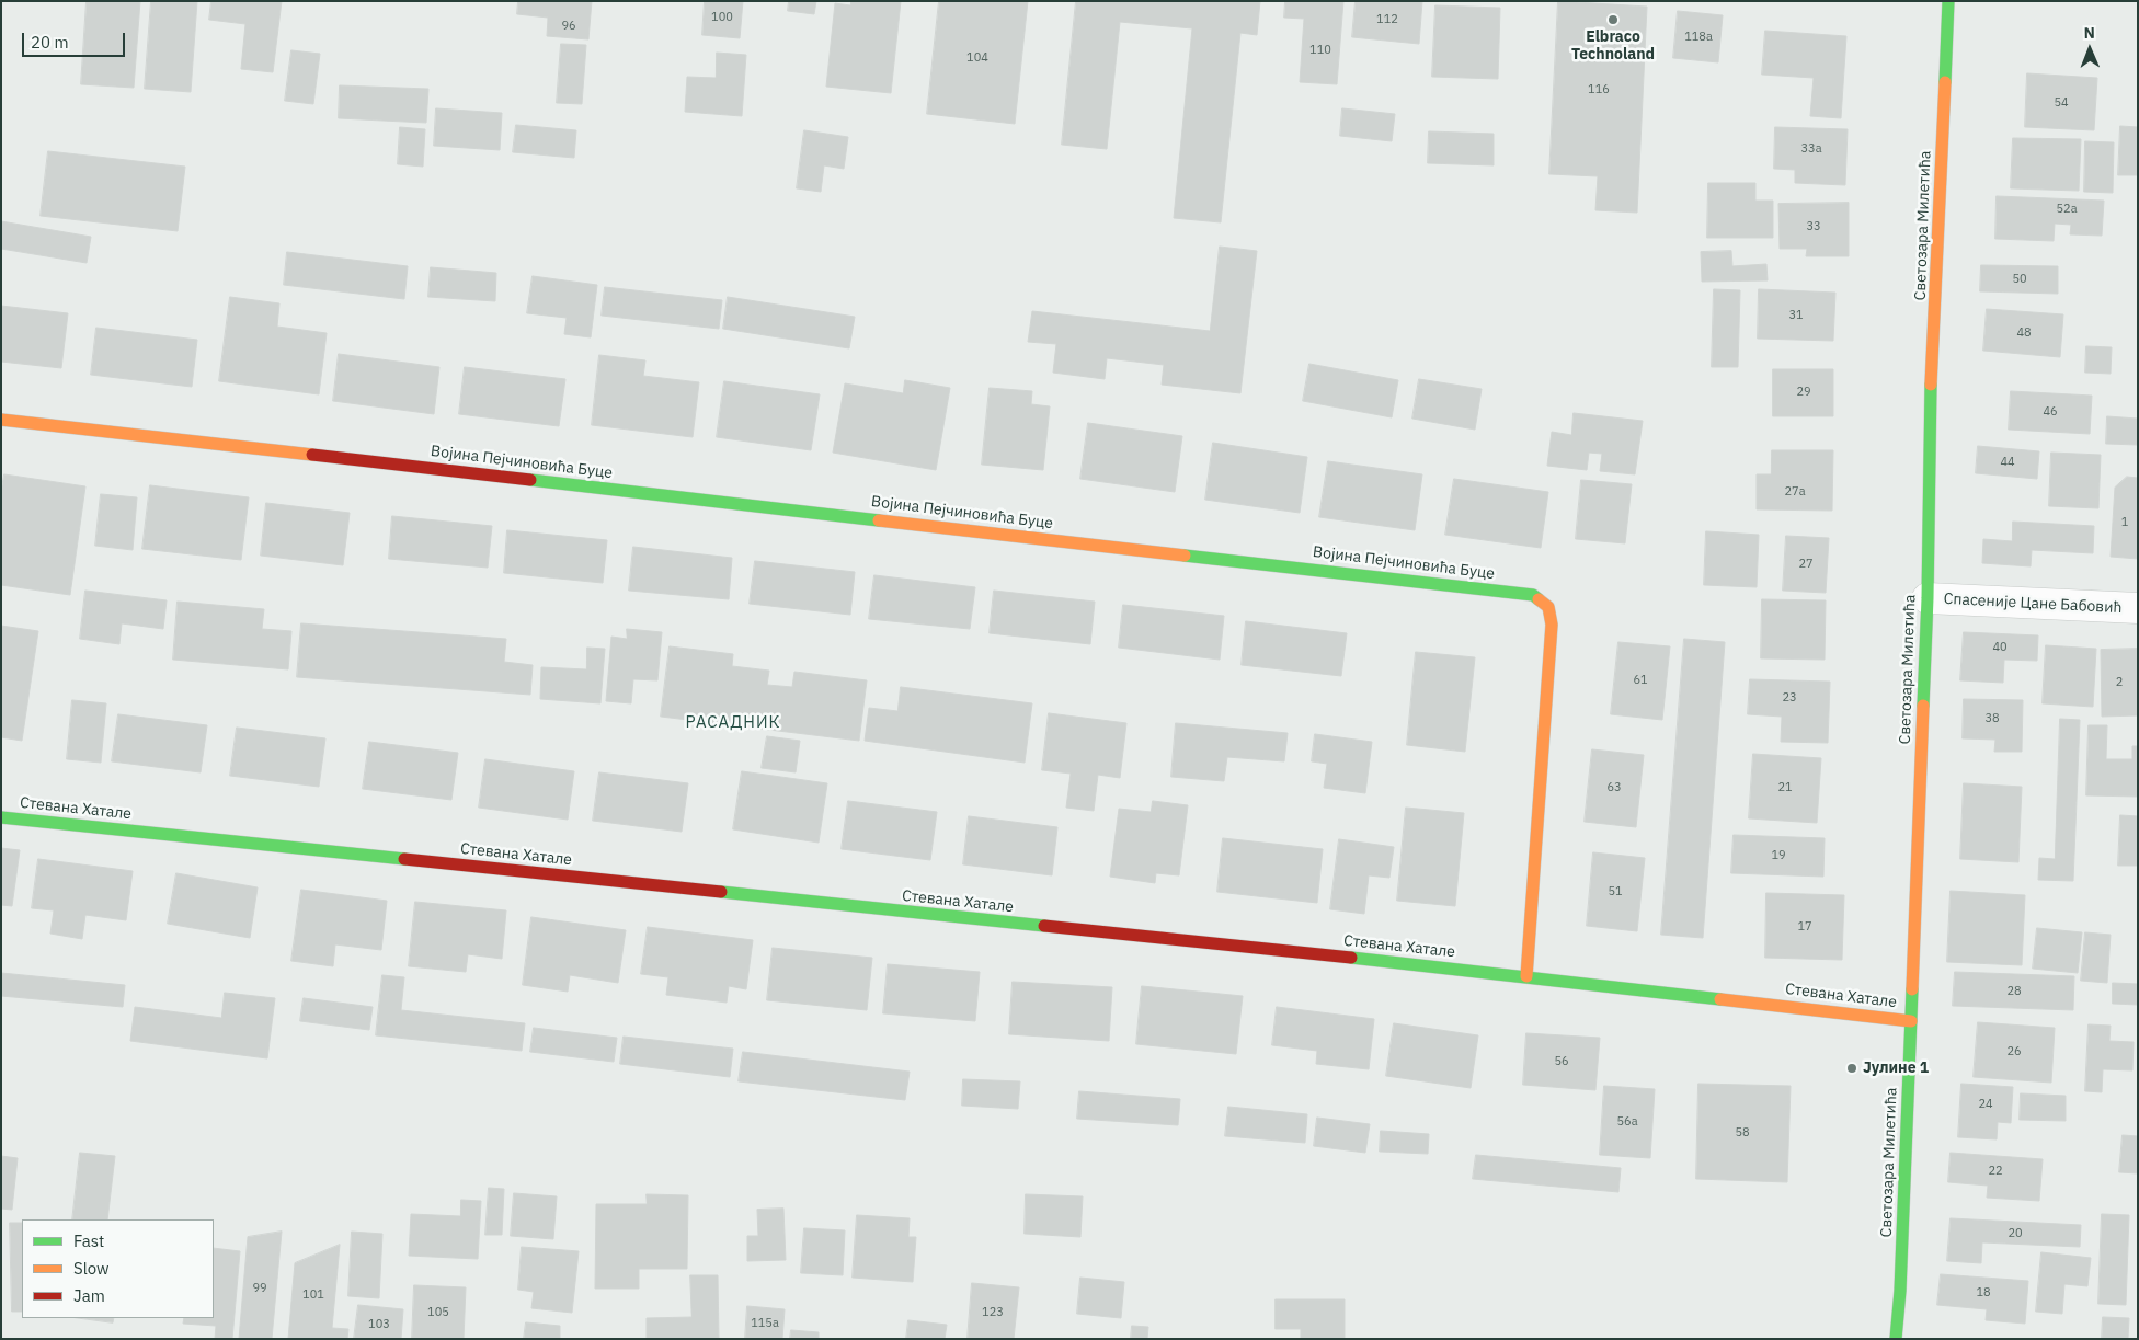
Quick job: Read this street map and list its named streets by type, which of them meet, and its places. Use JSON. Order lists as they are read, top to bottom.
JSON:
{
  "streets": {
    "street": [
      "Светозара Милетића",
      "Војина Пејчиновића Буце",
      "Спасеније Цане Бабовић",
      "Стевана Хатале"
    ]
  },
  "crossings": [
    ["Светозара Милетића", "Спасеније Цане Бабовић"],
    ["Светозара Милетића", "Стевана Хатале"],
    ["Војина Пејчиновића Буце", "Стевана Хатале"]
  ],
  "districts": ["РАСАДНИК"],
  "places": ["Elbraco Technoland", "Јулине 1"],
  "house_numbers": [
    "100",
    "112",
    "96",
    "118a",
    "110",
    "104",
    "116",
    "54",
    "33a",
    "52a",
    "33",
    "50",
    "31",
    "48",
    "29",
    "46",
    "44",
    "27a",
    "1",
    "27",
    "40",
    "61",
    "2",
    "23",
    "38",
    "63",
    "21",
    "19",
    "51",
    "17",
    "28",
    "26",
    "56",
    "24",
    "56a",
    "58",
    "22",
    "20",
    "99",
    "18",
    "101",
    "105",
    "123",
    "115a",
    "103"
  ],
  "legend": ["Fast", "Slow", "Jam"],
  "scale_bar": "20 m",
  "north": "top"
}
